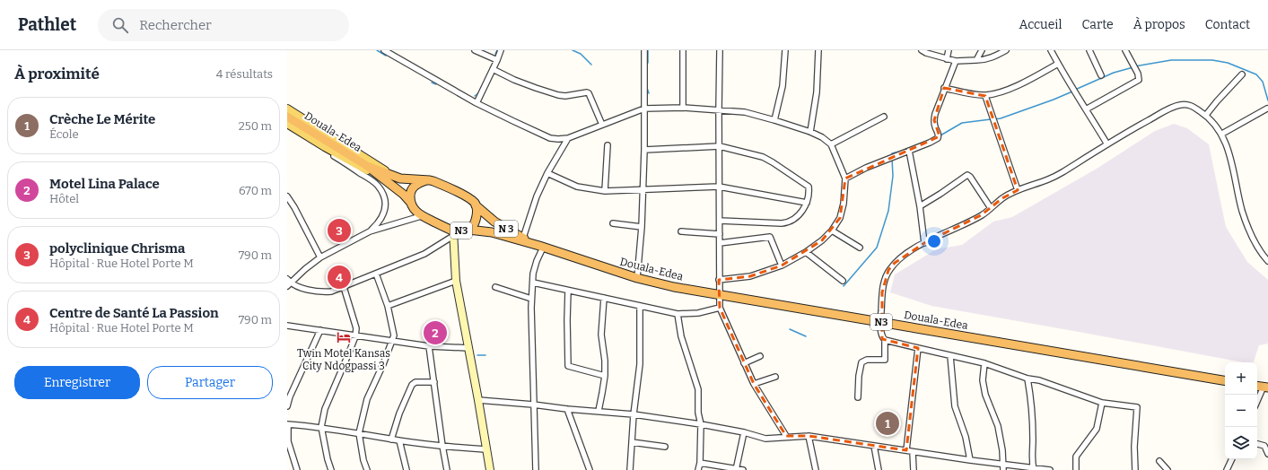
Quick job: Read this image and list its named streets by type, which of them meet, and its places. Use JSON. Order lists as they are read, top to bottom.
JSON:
{
  "streets": {
    "highway": ["Douala-Edea", "N 3", "N3"]
  },
  "crossings": [
    ["Douala-Edea", "N 3"],
    ["Douala-Edea", "N3"],
    ["N 3", "N3"]
  ],
  "places": {
    "hotel": ["Twin Motel Kansas City Ndogpassi 3"]
  },
  "page": {
    "header": "Pathlet",
    "search": "Rechercher",
    "nav": [
      "Accueil",
      "Carte",
      "À propos",
      "Contact"
    ],
    "heading": ["À proximité", "4 résultats"],
    "list": [
      {
        "mark": "1",
        "name": "Crèche Le Mérite",
        "note": "École",
        "value": "250 m"
      },
      {
        "mark": "2",
        "name": "Motel Lina Palace",
        "note": "Hôtel",
        "value": "670 m"
      },
      {
        "mark": "3",
        "name": "polyclinique Chrisma",
        "note": "Hôpital · Rue Hotel Porte M",
        "value": "790 m"
      },
      {
        "mark": "4",
        "name": "Centre de Santé La Passion",
        "note": "Hôpital · Rue Hotel Porte M",
        "value": "790 m"
      }
    ],
    "pins": [
      "3",
      "4",
      "2",
      "1"
    ],
    "buttons": ["Enregistrer", "Partager"],
    "map_buttons": ["+", "−"]
  }
}
